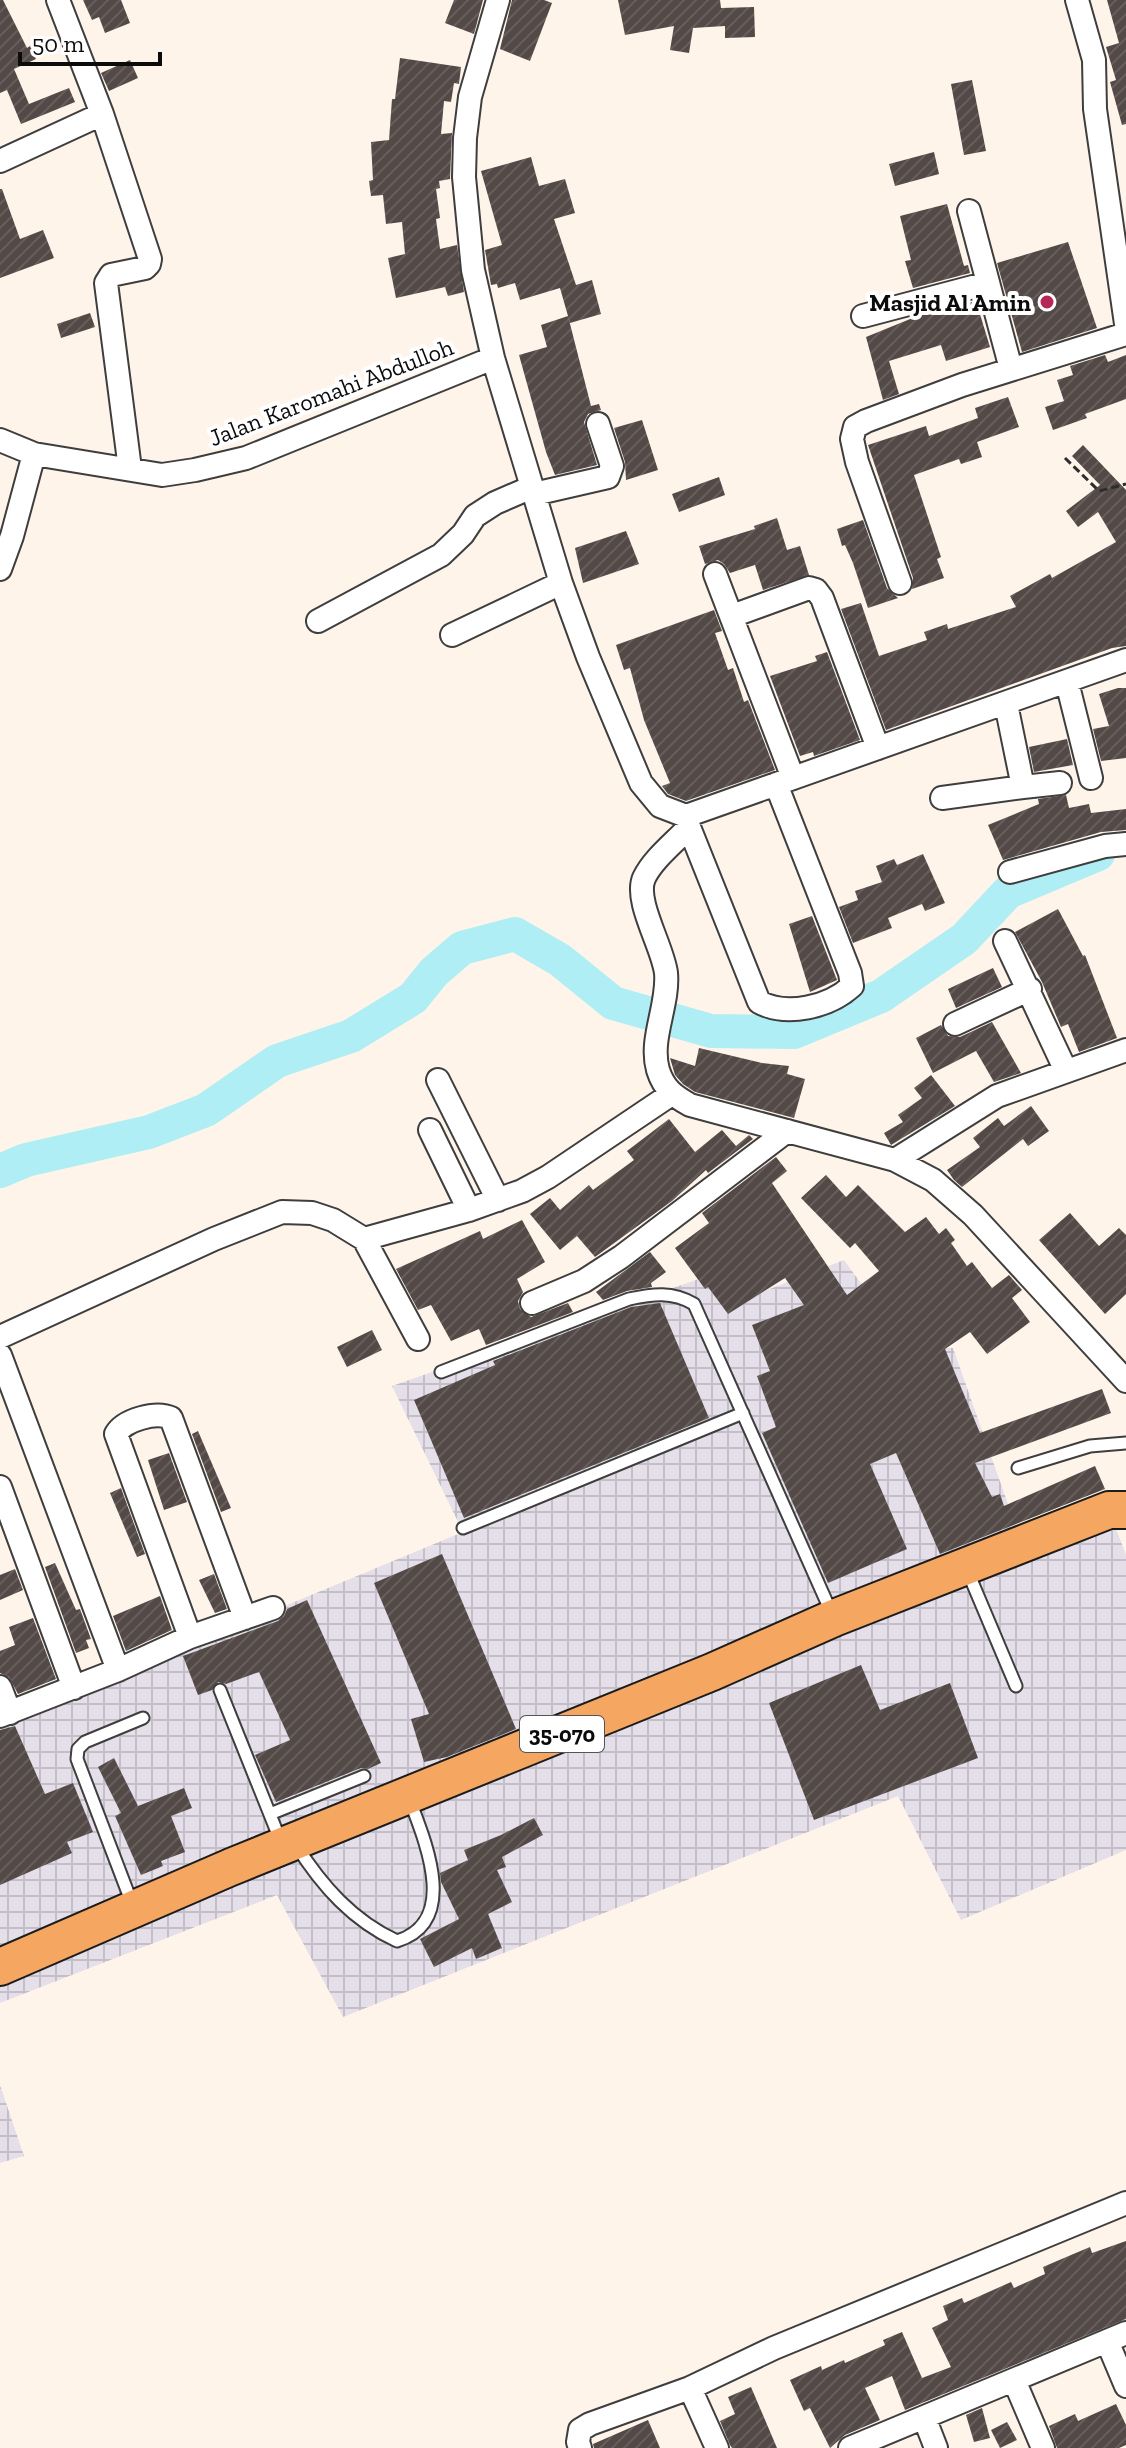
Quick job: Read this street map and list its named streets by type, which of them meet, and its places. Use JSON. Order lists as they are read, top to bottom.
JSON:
{
  "streets": {
    "main road": ["35-070"],
    "street": ["Jalan Karomahi Abdulloh"]
  },
  "places": ["Masjid Al Amin"],
  "scale_bar": "50 m"
}
